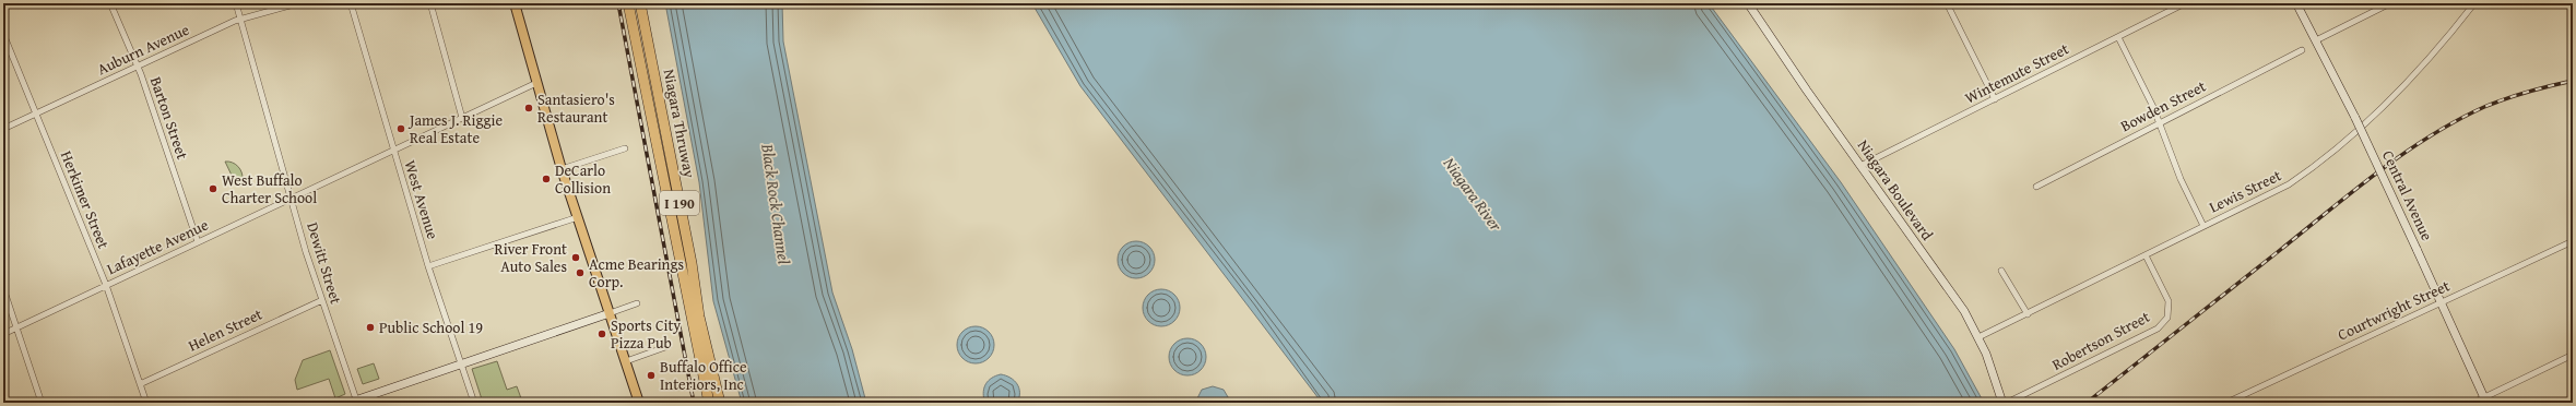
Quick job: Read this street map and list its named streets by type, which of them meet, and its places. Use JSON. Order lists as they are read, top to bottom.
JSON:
{
  "streets": {
    "highway": ["Niagara Thruway", "I 190"],
    "main road": ["Niagara Boulevard", "Central Avenue"],
    "street": [
      "Auburn Avenue",
      "Wintemute Street",
      "Bowden Street",
      "Barton Street",
      "Lewis Street",
      "Herkimer Street",
      "West Avenue",
      "Lafayette Avenue",
      "Dewitt Street",
      "Courtwright Street",
      "Helen Street",
      "Robertson Street"
    ]
  },
  "crossings": [
    ["Auburn Avenue", "Barton Street"],
    ["Auburn Avenue", "Herkimer Street"],
    ["Auburn Avenue", "Dewitt Street"],
    ["Wintemute Street", "Niagara Boulevard"],
    ["Barton Street", "Lafayette Avenue"],
    ["Niagara Boulevard", "Lewis Street"],
    ["Lewis Street", "Robertson Street"],
    ["Central Avenue", "Courtwright Street"],
    ["Herkimer Street", "Lafayette Avenue"],
    ["Herkimer Street", "Helen Street"],
    ["West Avenue", "Lafayette Avenue"],
    ["Lafayette Avenue", "Dewitt Street"],
    ["Dewitt Street", "Helen Street"]
  ],
  "water": ["Niagara River", "Black Rock Channel"],
  "places": [
    "Santasiero's Restaurant",
    "James J. Riggie Real Estate",
    "DeCarlo Collision",
    "West Buffalo Charter School",
    "River Front Auto Sales",
    "Acme Bearings Corp.",
    "Public School 19",
    "Sports City Pizza Pub",
    "Buffalo Office Interiors, Inc"
  ]
}
